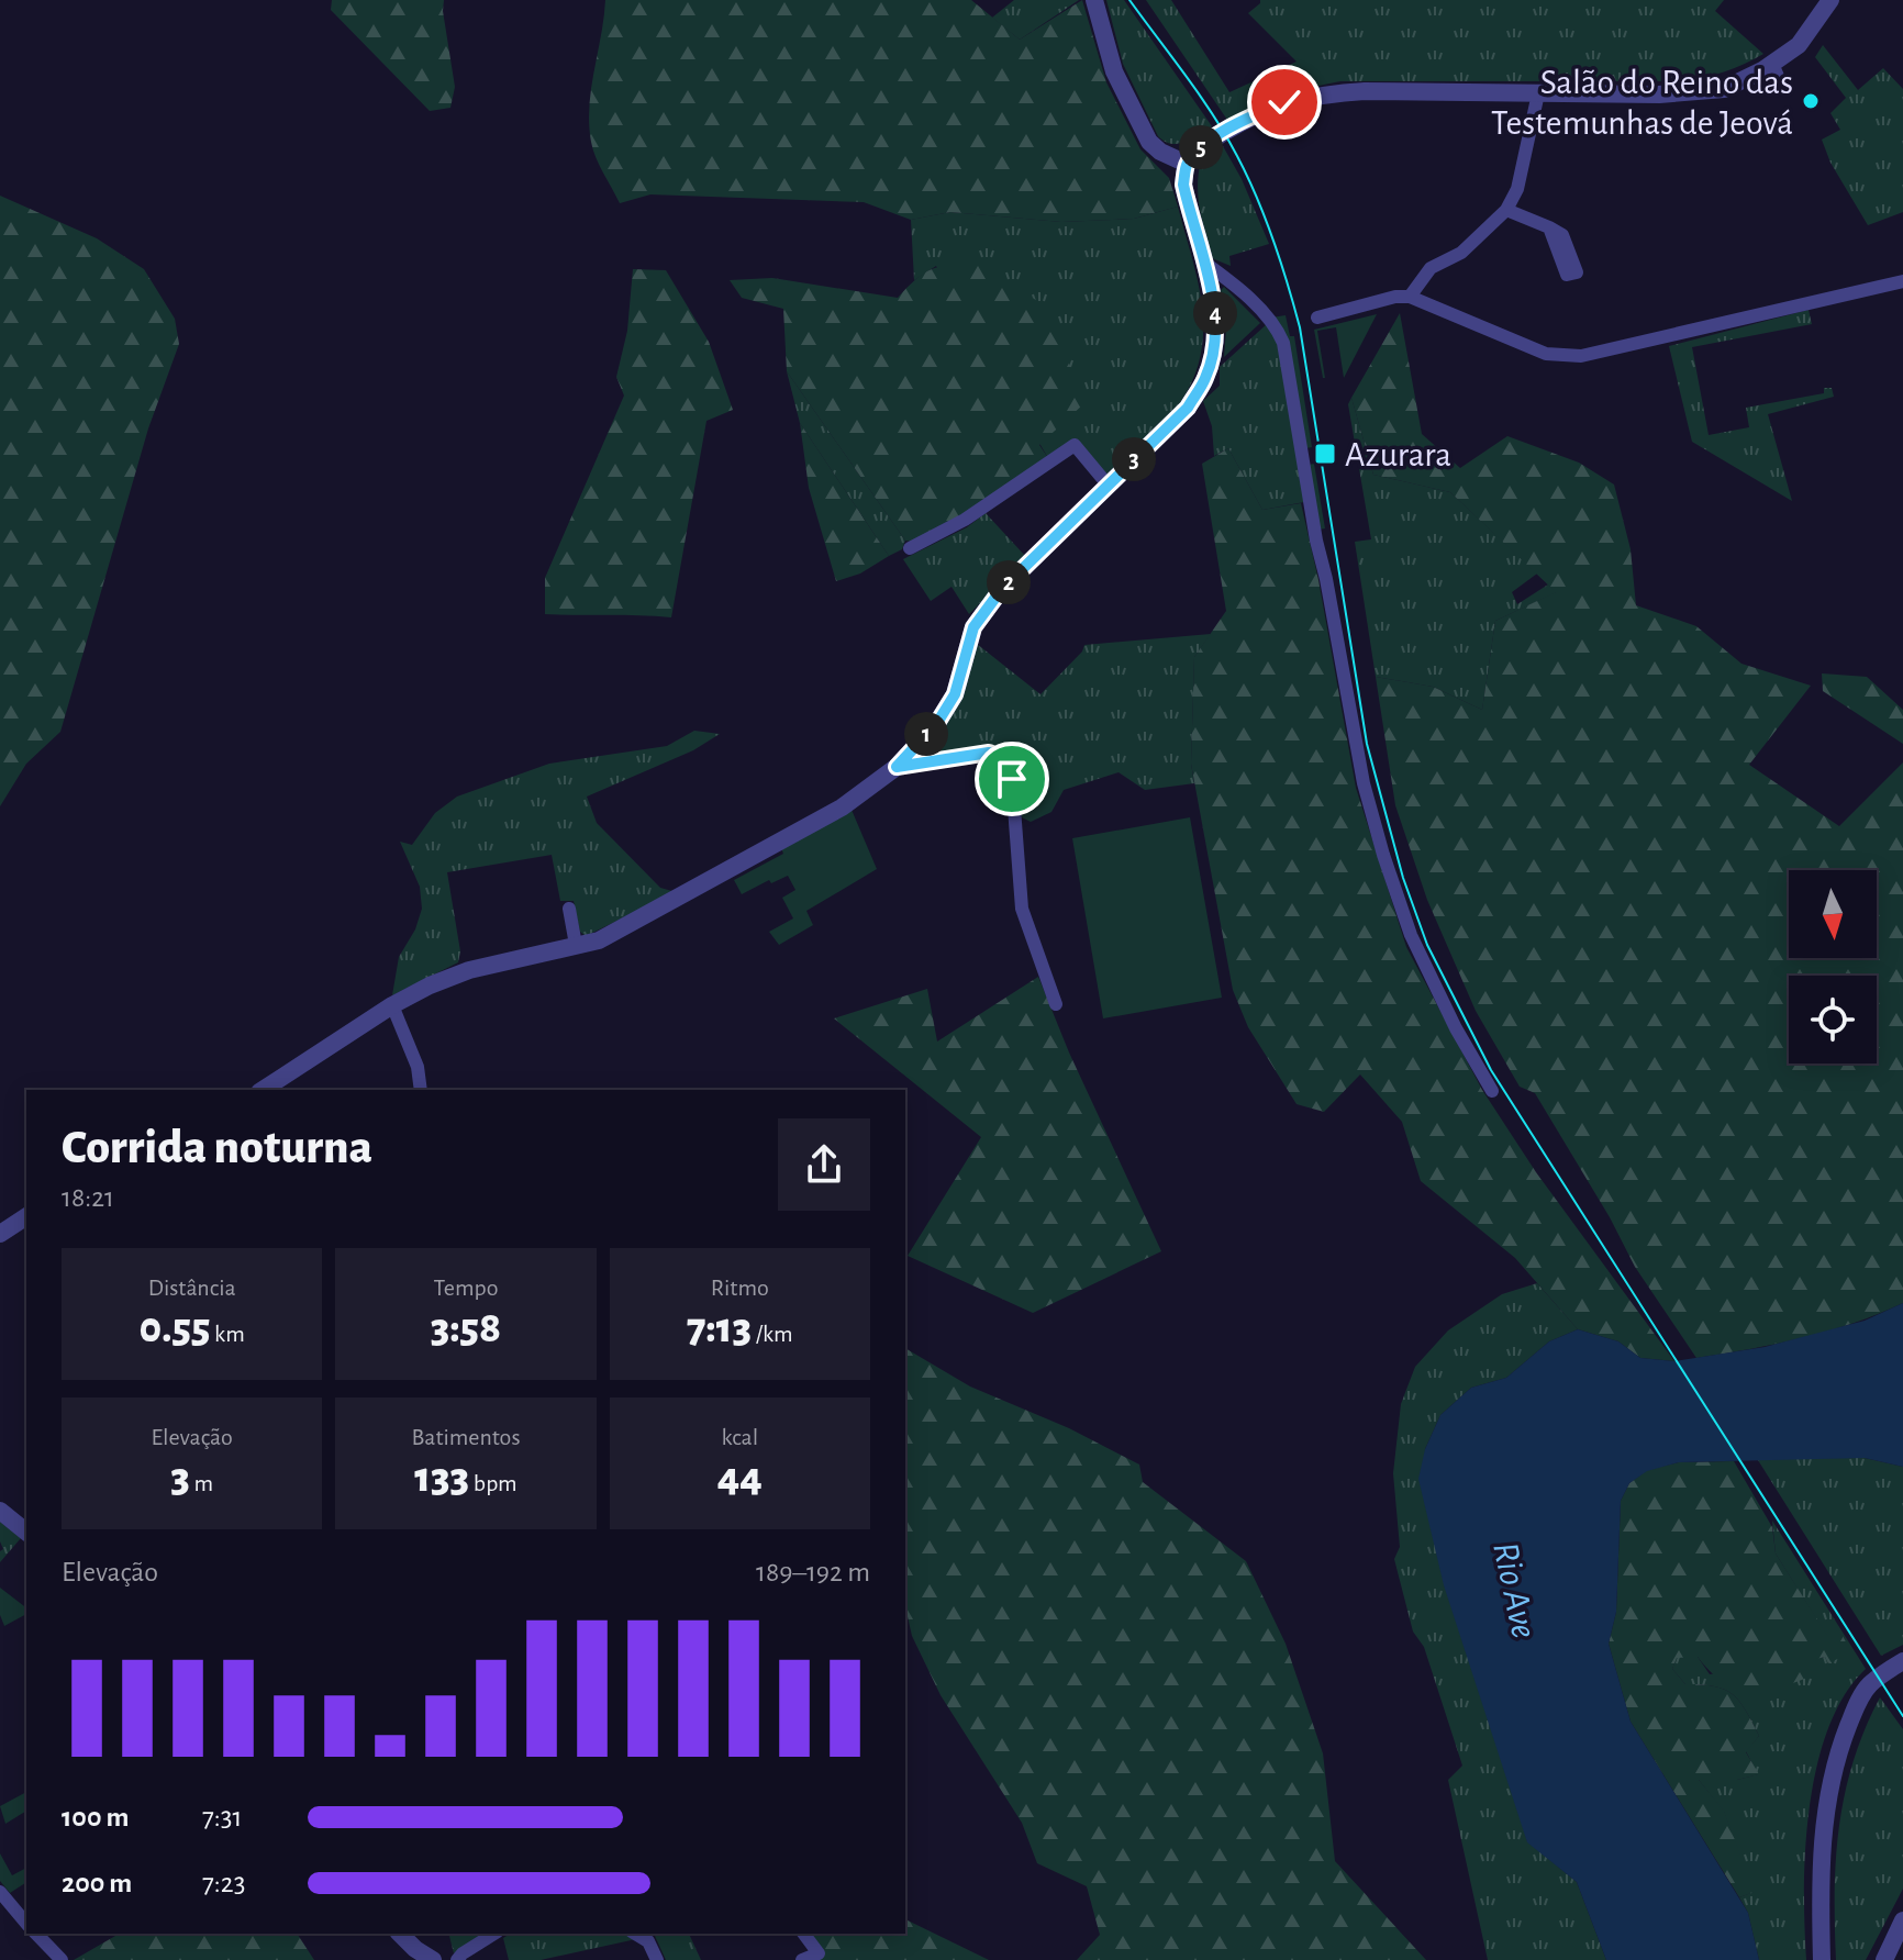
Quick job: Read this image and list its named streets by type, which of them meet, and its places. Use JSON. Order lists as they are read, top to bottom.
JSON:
{
  "water": ["Rio Ave"],
  "places": {
    "other": ["Salão do Reino das Testemunhas de Jeová"],
    "transit": ["Azurara"]
  },
  "north": "bottom",
  "page": {
    "pins": [
      "5",
      "4",
      "3",
      "2",
      "1"
    ],
    "heading": ["Corrida noturna", "18:21"],
    "stats": [
      ["Distância", "0.55 km"],
      ["Tempo", "3:58"],
      ["Ritmo", "7:13 /km"],
      ["Elevação", "3 m"],
      ["Batimentos", "133 bpm"],
      ["kcal", "44"]
    ],
    "chart": ["Elevação", "189–192 m"],
    "list": [
      {
        "name": "100 m",
        "note": "7:31"
      },
      {
        "name": "200 m",
        "note": "7:23"
      }
    ]
  }
}
